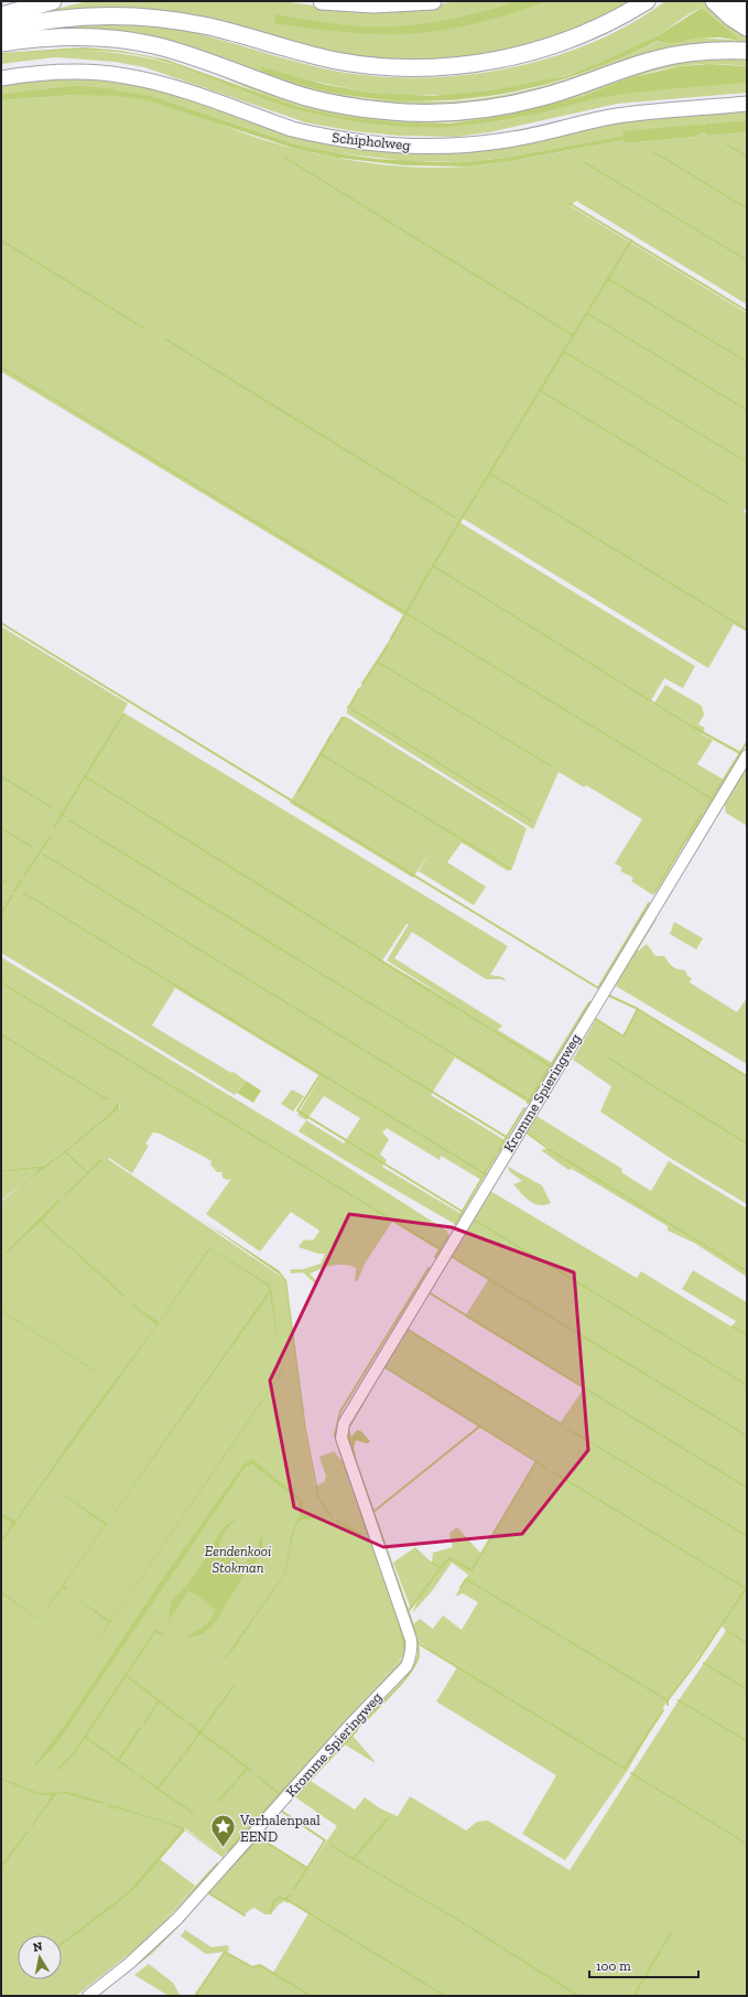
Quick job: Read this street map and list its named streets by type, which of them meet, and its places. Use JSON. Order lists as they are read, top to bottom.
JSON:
{
  "streets": {
    "main road": ["Schipholweg"],
    "street": ["Kromme Spieringweg"]
  },
  "parks": ["Eendenkooi Stokman"],
  "places": {
    "place": ["Verhalenpaal EEND"]
  },
  "scale_bar": "100 m",
  "north": "top"
}
